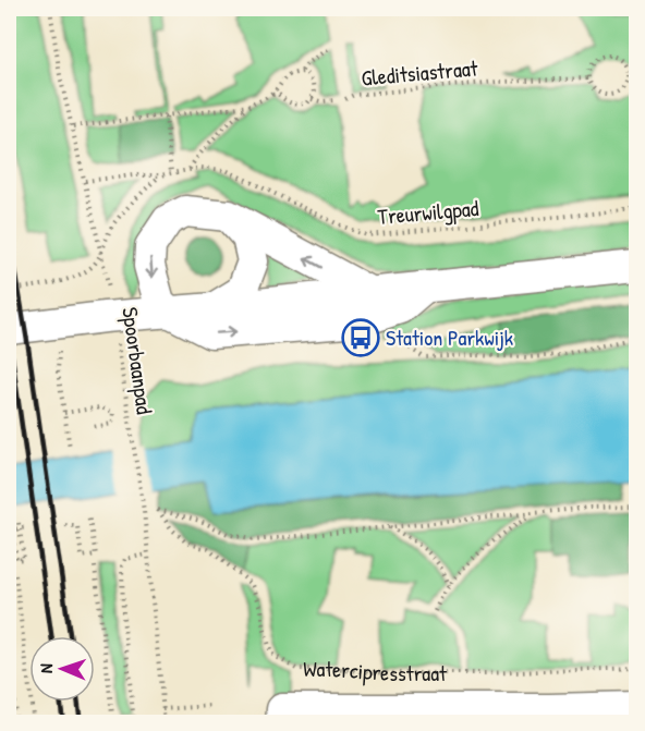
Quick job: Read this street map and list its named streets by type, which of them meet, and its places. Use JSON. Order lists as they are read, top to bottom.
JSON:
{
  "streets": {
    "street": ["Watercipresstraat"],
    "path": ["Gleditsiastraat", "Treurwilgpad", "Spoorbaanpad"]
  },
  "crossings": [
    ["Treurwilgpad", "Spoorbaanpad"]
  ],
  "places": {
    "bus stop": ["Station Parkwijk"]
  },
  "north": "left"
}
